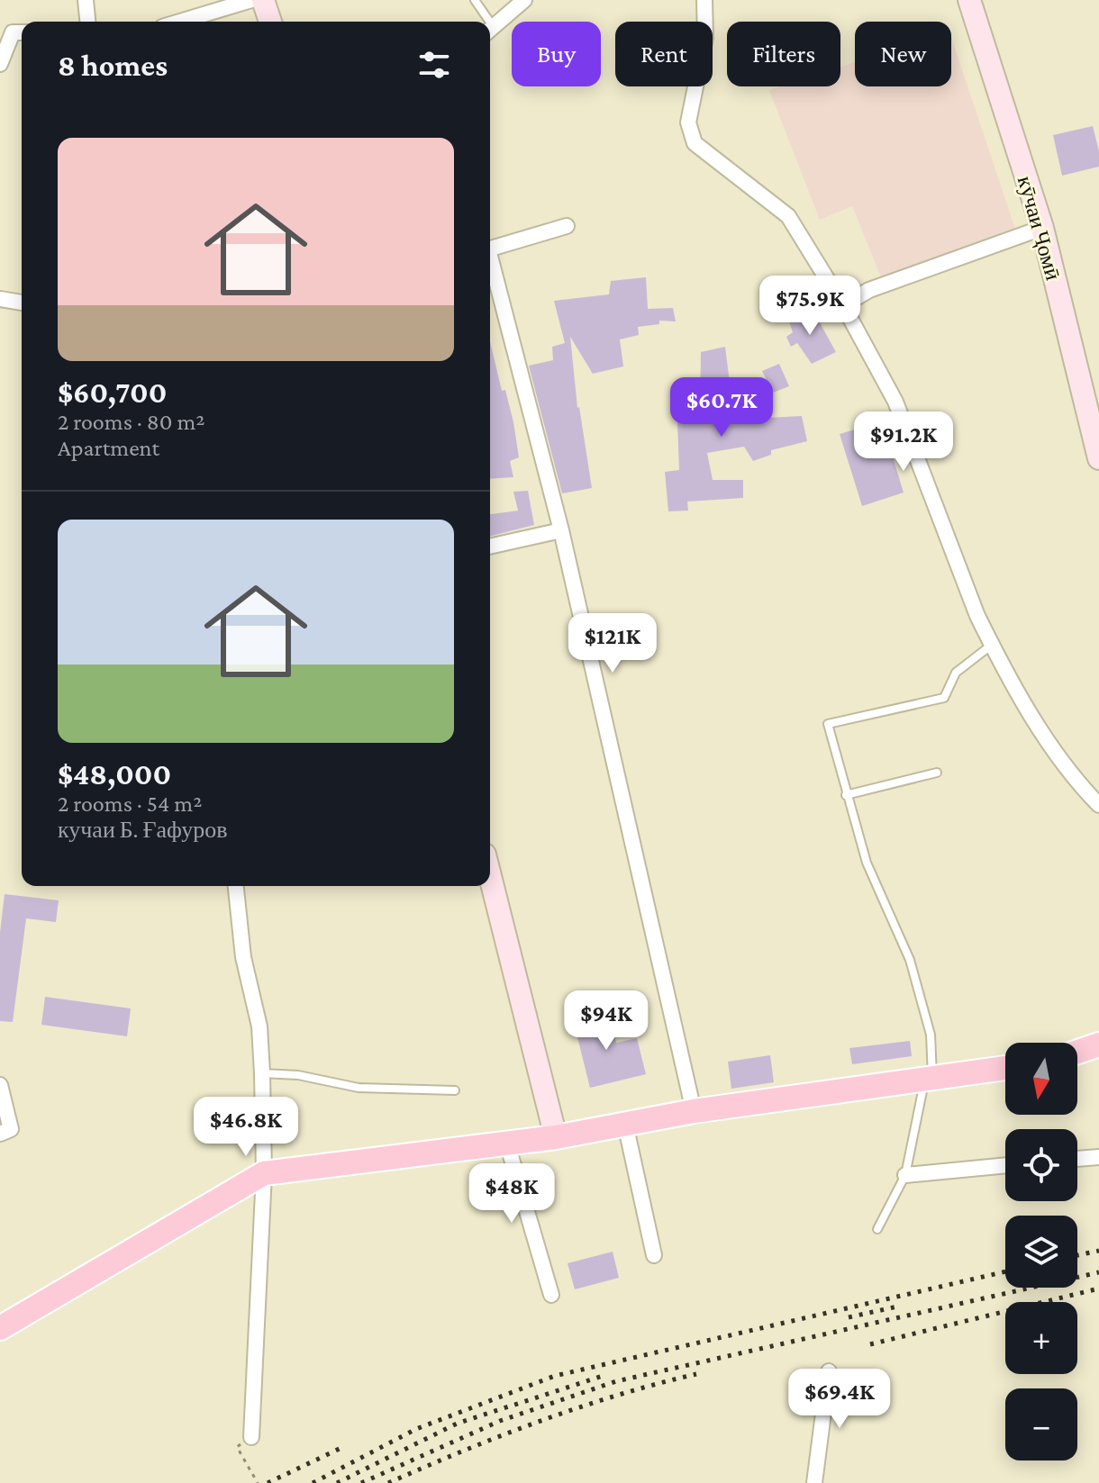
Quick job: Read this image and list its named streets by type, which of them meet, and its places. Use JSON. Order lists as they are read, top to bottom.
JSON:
{
  "streets": {
    "main road": ["кӯчаи Ҷомӣ"]
  },
  "north": "bottom",
  "page": {
    "chip": [
      "Buy",
      "Rent",
      "Filters",
      "New"
    ],
    "heading": "8 homes",
    "list": [
      {
        "name": "$60,700",
        "note": "2 rooms · 80 m² · Apartment"
      },
      {
        "name": "$48,000",
        "note": "2 rooms · 54 m² · кучаи Б. Ғафуров"
      }
    ],
    "price": [
      "$75.9K",
      "$60.7K",
      "$91.2K",
      "$121K",
      "$94K",
      "$46.8K",
      "$48K",
      "$69.4K"
    ],
    "map_buttons": ["+", "−"]
  }
}
